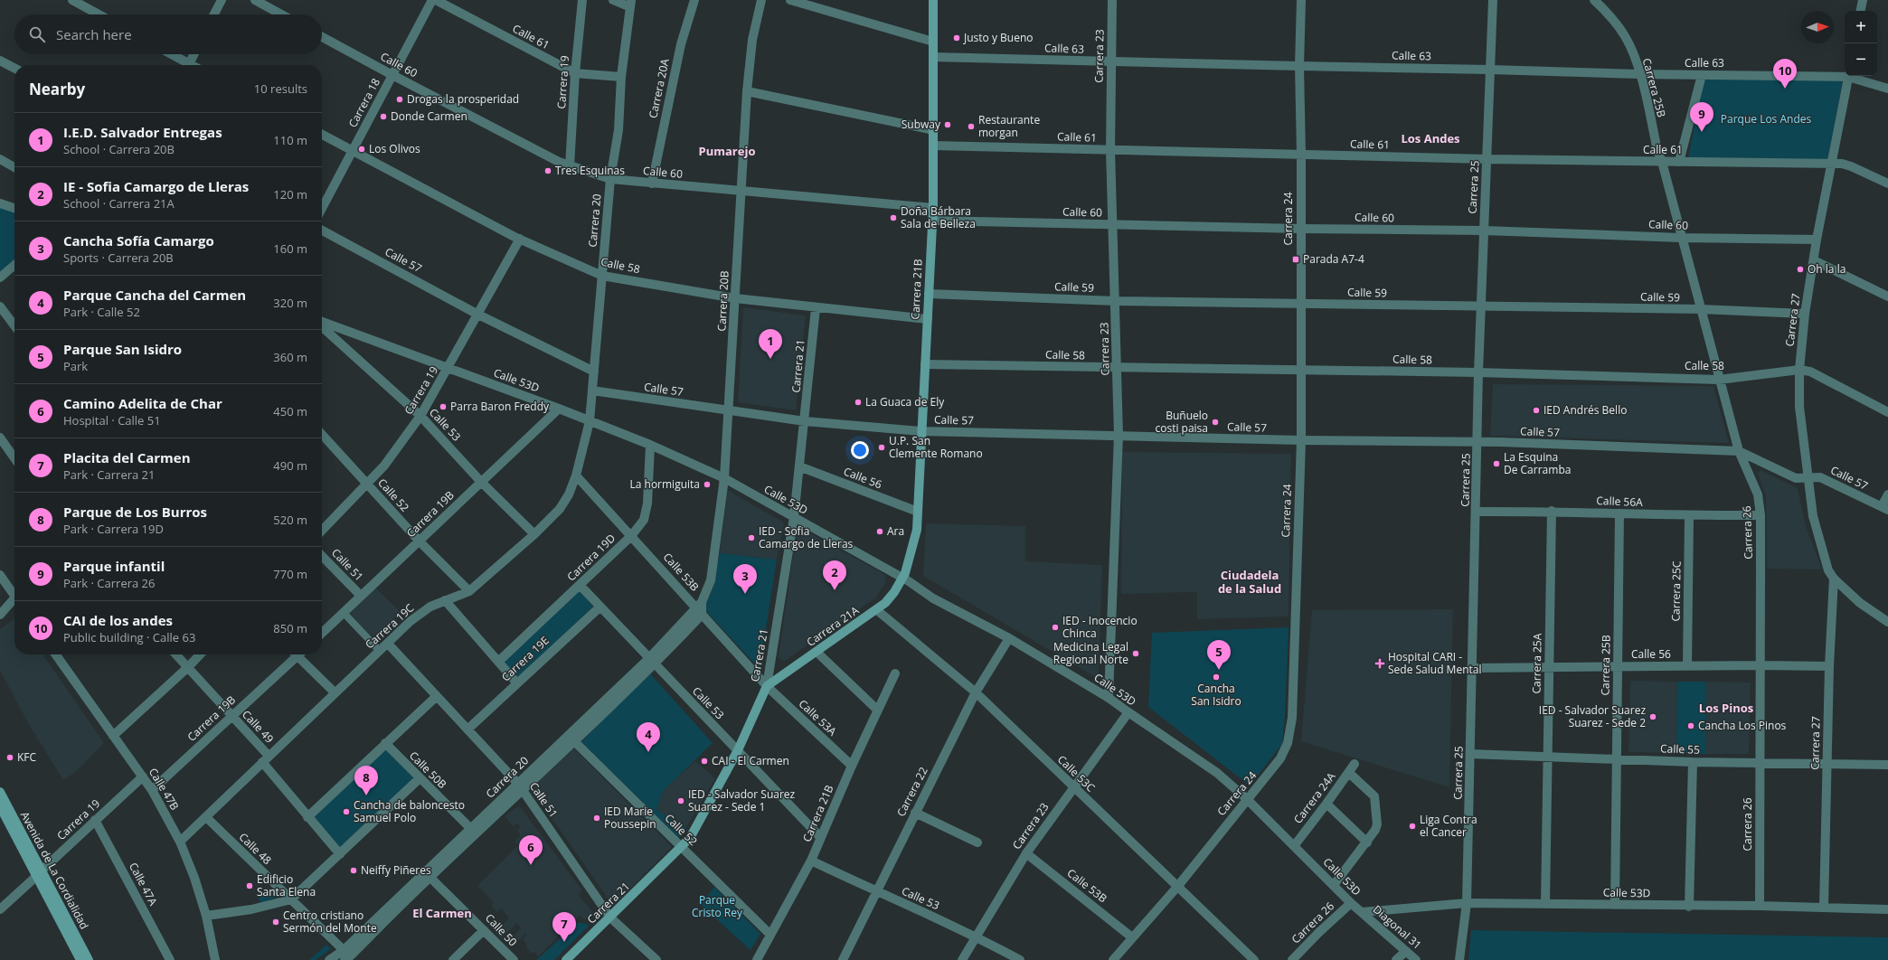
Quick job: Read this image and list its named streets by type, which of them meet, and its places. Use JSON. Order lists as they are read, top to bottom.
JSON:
{
  "streets": {
    "main road": [
      "Carrera 21B",
      "Carrera 21",
      "Carrera 21A",
      "Avenida de La Cordialidad"
    ],
    "street": [
      "Calle 61",
      "Calle 63",
      "Carrera 23",
      "Calle 60",
      "Carrera 19",
      "Carrera 25B",
      "Carrera 20A",
      "Carrera 18",
      "Carrera 25",
      "Carrera 24",
      "Carrera 20",
      "Calle 57",
      "Calle 58",
      "Calle 59",
      "Carrera 20B",
      "Carrera 27",
      "Calle 53D",
      "Calle 53",
      "Calle 56",
      "Calle 52",
      "Calle 56A",
      "Carrera 19B",
      "Carrera 26",
      "Carrera 19D",
      "Calle 51",
      "Calle 53B",
      "Carrera 25C",
      "Carrera 19C",
      "Carrera 19E",
      "Carrera 25A",
      "Calle 53A",
      "Calle 49",
      "Calle 55",
      "Calle 50B",
      "Calle 53C",
      "Calle 47B",
      "Carrera 22",
      "Carrera 24A",
      "Calle 48",
      "Calle 47A",
      "Diagonal 31",
      "Calle 50"
    ]
  },
  "crossings": [
    ["Calle 61", "Carrera 23"],
    ["Calle 61", "Carrera 19"],
    ["Calle 61", "Carrera 25"],
    ["Calle 61", "Carrera 24"],
    ["Calle 61", "Carrera 20"],
    ["Calle 61", "Carrera 21B"],
    ["Calle 61", "Carrera 27"],
    ["Calle 61", "Carrera 26"],
    ["Calle 63", "Carrera 23"],
    ["Calle 63", "Carrera 25B"],
    ["Calle 63", "Carrera 25"],
    ["Calle 63", "Carrera 24"],
    ["Calle 63", "Carrera 21B"],
    ["Carrera 23", "Calle 60"],
    ["Carrera 23", "Calle 57"],
    ["Carrera 23", "Calle 58"],
    ["Carrera 23", "Calle 59"],
    ["Carrera 23", "Calle 53D"],
    ["Carrera 23", "Calle 53"],
    ["Carrera 23", "Calle 53B"],
    ["Carrera 23", "Calle 53C"],
    ["Calle 60", "Carrera 19"],
    ["Calle 60", "Carrera 20A"],
    ["Calle 60", "Carrera 18"],
    ["Calle 60", "Carrera 25"],
    ["Calle 60", "Carrera 24"],
    ["Calle 60", "Carrera 20"],
    ["Calle 60", "Carrera 21B"],
    ["Calle 60", "Carrera 20B"],
    ["Calle 60", "Carrera 27"],
    ["Calle 60", "Carrera 26"],
    ["Carrera 19", "Calle 57"],
    ["Carrera 19", "Calle 58"],
    ["Carrera 19", "Calle 53D"],
    ["Carrera 19", "Calle 53"],
    ["Carrera 19", "Calle 52"],
    ["Carrera 19", "Calle 47B"],
    ["Carrera 19", "Avenida de La Cordialidad"],
    ["Carrera 19", "Calle 47A"],
    ["Carrera 25B", "Calle 53D"],
    ["Carrera 25B", "Calle 56"],
    ["Carrera 25B", "Calle 56A"],
    ["Carrera 25B", "Carrera 26"],
    ["Carrera 25B", "Calle 55"],
    ["Carrera 18", "Calle 58"],
    ["Carrera 25", "Calle 57"],
    ["Carrera 25", "Calle 58"],
    ["Carrera 25", "Calle 59"],
    ["Carrera 25", "Calle 53D"],
    ["Carrera 25", "Calle 56"],
    ["Carrera 25", "Calle 56A"],
    ["Carrera 25", "Calle 55"],
    ["Carrera 24", "Calle 57"],
    ["Carrera 24", "Calle 58"],
    ["Carrera 24", "Calle 59"],
    ["Carrera 24", "Calle 53D"],
    ["Carrera 24", "Calle 53B"],
    ["Carrera 24", "Calle 53C"],
    ["Carrera 20", "Calle 57"],
    ["Carrera 20", "Calle 58"],
    ["Carrera 20", "Carrera 20B"],
    ["Carrera 20", "Calle 53D"],
    ["Carrera 20", "Calle 53"],
    ["Carrera 20", "Calle 52"],
    ["Carrera 20", "Calle 51"],
    ["Carrera 20", "Calle 53B"],
    ["Carrera 20", "Carrera 19C"],
    ["Carrera 20", "Calle 50B"],
    ["Carrera 20", "Calle 48"],
    ["Carrera 20", "Calle 50"],
    ["Calle 57", "Carrera 21B"],
    ["Calle 57", "Carrera 20B"],
    ["Calle 57", "Carrera 27"],
    ["Calle 57", "Carrera 21"],
    ["Calle 57", "Carrera 26"],
    ["Calle 58", "Carrera 21B"],
    ["Calle 58", "Carrera 20B"],
    ["Calle 58", "Carrera 27"],
    ["Calle 58", "Carrera 21"],
    ["Calle 58", "Carrera 26"],
    ["Calle 59", "Carrera 21B"],
    ["Calle 59", "Carrera 27"],
    ["Calle 59", "Carrera 26"],
    ["Carrera 21B", "Calle 53D"],
    ["Carrera 21B", "Calle 53"],
    ["Carrera 21B", "Calle 56"],
    ["Carrera 21B", "Calle 52"],
    ["Carrera 21B", "Carrera 21A"],
    ["Carrera 21B", "Calle 53A"],
    ["Carrera 20B", "Calle 53D"],
    ["Carrera 20B", "Calle 53B"],
    ["Carrera 27", "Calle 53D"],
    ["Carrera 27", "Calle 56"],
    ["Carrera 27", "Calle 55"],
    ["Carrera 21", "Calle 53D"],
    ["Carrera 21", "Calle 53"],
    ["Carrera 21", "Calle 56"],
    ["Carrera 21", "Calle 52"],
    ["Carrera 21", "Calle 51"],
    ["Carrera 21", "Carrera 21A"],
    ["Carrera 21", "Calle 53A"],
    ["Calle 53D", "Carrera 19B"],
    ["Calle 53D", "Carrera 26"],
    ["Calle 53D", "Carrera 19D"],
    ["Calle 53D", "Carrera 19C"],
    ["Calle 53D", "Carrera 21A"],
    ["Calle 53D", "Carrera 25A"],
    ["Calle 53D", "Carrera 22"],
    ["Calle 53D", "Carrera 24A"],
    ["Calle 53D", "Diagonal 31"],
    ["Calle 53", "Carrera 19B"],
    ["Calle 53", "Carrera 19D"],
    ["Calle 53", "Carrera 19C"],
    ["Calle 53", "Carrera 19E"],
    ["Calle 53", "Carrera 22"],
    ["Calle 56", "Carrera 26"],
    ["Calle 56", "Carrera 25C"],
    ["Calle 56", "Carrera 25A"],
    ["Calle 52", "Carrera 19B"],
    ["Calle 52", "Carrera 19C"],
    ["Calle 56A", "Carrera 26"],
    ["Calle 56A", "Carrera 25C"],
    ["Calle 56A", "Carrera 25A"],
    ["Carrera 19B", "Calle 51"],
    ["Carrera 19B", "Calle 49"],
    ["Carrera 19B", "Calle 47B"],
    ["Carrera 26", "Calle 55"],
    ["Carrera 19D", "Calle 53B"],
    ["Calle 51", "Carrera 19C"],
    ["Calle 51", "Carrera 19E"],
    ["Calle 53B", "Carrera 19C"],
    ["Carrera 19C", "Calle 49"],
    ["Carrera 19C", "Calle 47B"],
    ["Carrera 19C", "Calle 48"],
    ["Carrera 21A", "Calle 53A"],
    ["Carrera 21A", "Calle 53C"],
    ["Carrera 25A", "Calle 55"],
    ["Calle 53C", "Carrera 22"]
  ],
  "districts": [
    "Los Andes",
    "Pumarejo",
    "Ciudadela de la Salud",
    "Los Pinos",
    "El Carmen"
  ],
  "parks": ["Parque Los Andes", "Parque Cristo Rey"],
  "places": {
    "other": [
      "Justo y Bueno",
      "Drogas la prosperidad",
      "Donde Carmen",
      "Subway",
      "Restaurante morgan",
      "Los Olivos",
      "Tres Esquinas",
      "Doña Bárbara Sala de Belleza",
      "Oh la la",
      "La Guaca de Ely",
      "Parra Baron Freddy",
      "IED Andrés Bello",
      "Buñuelo costi paisa",
      "U.P. San Clemente Romano",
      "La Esquina De Carramba",
      "La hormiguita",
      "Ara",
      "IED - Sofia Camargo de Lleras",
      "IED - Inocencio Chinca",
      "Medicina Legal Regional Norte",
      "Cancha San Isidro",
      "IED - Salvador Suarez Suarez - Sede 2",
      "Cancha Los Pinos",
      "KFC",
      "CAI - El Carmen",
      "IED - Salvador Suarez Suarez - Sede 1",
      "Cancha de baloncesto Samuel Polo",
      "IED Marie Poussepin",
      "Liga Contra el Cancer",
      "Neiffy Piñeres",
      "Edificio Santa Elena",
      "Centro cristiano Sermón del Monte"
    ],
    "transit": ["Parada A7-4"],
    "health": ["Hospital CARI - Sede Salud Mental"]
  },
  "north": "right",
  "page": {
    "map_buttons": ["+", "−"],
    "search": "Search here",
    "pins": [
      "10",
      "9",
      "1",
      "2",
      "3",
      "5",
      "4",
      "8",
      "6",
      "7"
    ],
    "heading": ["Nearby", "10 results"],
    "list": [
      {
        "mark": "1",
        "name": "I.E.D. Salvador Entregas",
        "note": "School · Carrera 20B",
        "value": "110 m"
      },
      {
        "mark": "2",
        "name": "IE - Sofia Camargo de Lleras",
        "note": "School · Carrera 21A",
        "value": "120 m"
      },
      {
        "mark": "3",
        "name": "Cancha Sofía Camargo",
        "note": "Sports · Carrera 20B",
        "value": "160 m"
      },
      {
        "mark": "4",
        "name": "Parque Cancha del Carmen",
        "note": "Park · Calle 52",
        "value": "320 m"
      },
      {
        "mark": "5",
        "name": "Parque San Isidro",
        "note": "Park",
        "value": "360 m"
      },
      {
        "mark": "6",
        "name": "Camino Adelita de Char",
        "note": "Hospital · Calle 51",
        "value": "450 m"
      },
      {
        "mark": "7",
        "name": "Placita del Carmen",
        "note": "Park · Carrera 21",
        "value": "490 m"
      },
      {
        "mark": "8",
        "name": "Parque de Los Burros",
        "note": "Park · Carrera 19D",
        "value": "520 m"
      },
      {
        "mark": "9",
        "name": "Parque infantil",
        "note": "Park · Carrera 26",
        "value": "770 m"
      },
      {
        "mark": "10",
        "name": "CAI de los andes",
        "note": "Public building · Calle 63",
        "value": "850 m"
      }
    ]
  }
}
